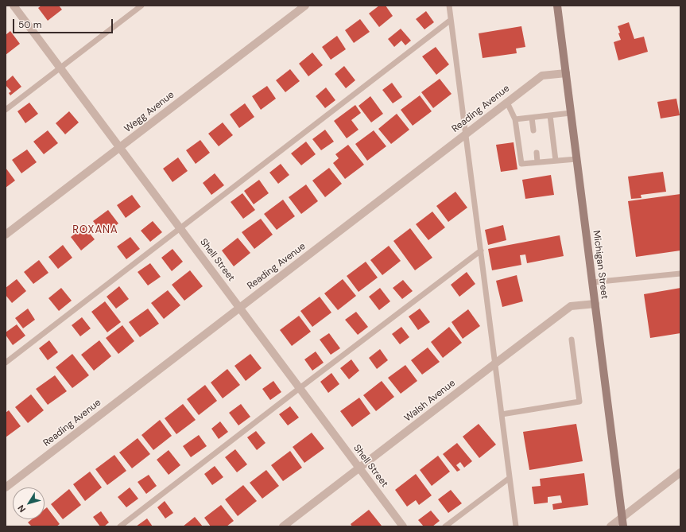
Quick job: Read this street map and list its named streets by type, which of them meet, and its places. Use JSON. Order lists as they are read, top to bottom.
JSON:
{
  "streets": {
    "main road": ["Michigan Street"],
    "street": [
      "Reading Avenue",
      "Wegg Avenue",
      "Shell Street",
      "Walsh Avenue"
    ]
  },
  "crossings": [
    ["Reading Avenue", "Shell Street"],
    ["Reading Avenue", "Michigan Street"],
    ["Wegg Avenue", "Shell Street"],
    ["Shell Street", "Walsh Avenue"],
    ["Michigan Street", "Walsh Avenue"]
  ],
  "districts": ["ROXANA"],
  "scale_bar": "50 m",
  "north": "bottom left"
}
